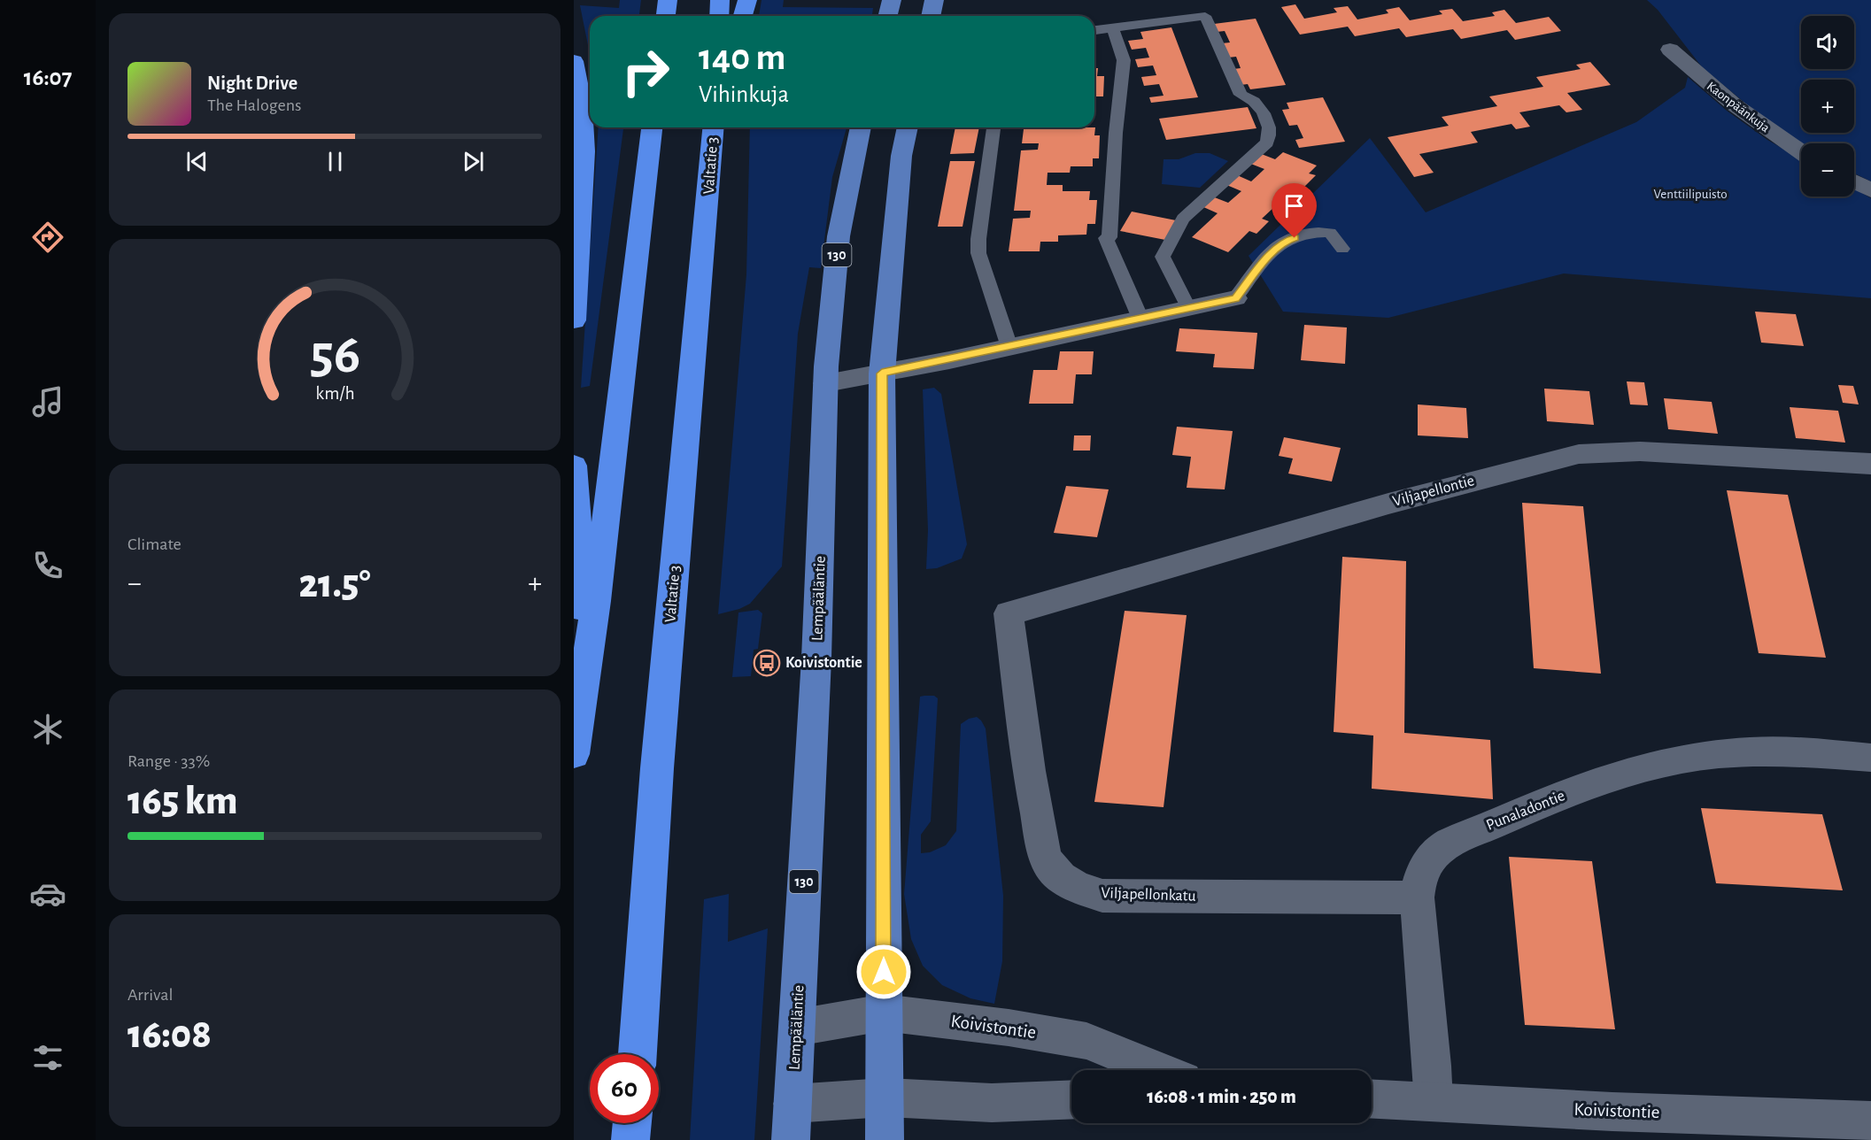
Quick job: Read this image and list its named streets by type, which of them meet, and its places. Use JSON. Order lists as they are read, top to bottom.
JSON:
{
  "streets": {
    "highway": ["Valtatie 3"],
    "main road": ["130", "Lempääläntie"],
    "street": [
      "Kaonpäänkuja",
      "Viljapellontie",
      "Punaladontie",
      "Viljapellonkatu",
      "Koivistontie"
    ]
  },
  "crossings": [
    ["Viljapellontie", "Viljapellonkatu"],
    ["Lempääläntie", "Koivistontie"],
    ["Punaladontie", "Viljapellonkatu"],
    ["Punaladontie", "Koivistontie"]
  ],
  "parks": ["Venttiilipuisto"],
  "places": {
    "bus stop": ["Koivistontie"]
  },
  "page": {
    "tabs": "16:07",
    "map_buttons": ["+", "−"],
    "turn": ["140 m", "Vihinkuja"],
    "song": ["Night Drive", "The Halogens"],
    "tile": [
      "Climate",
      ["Range · 33%", "165 km"],
      ["Arrival", "16:08"]
    ],
    "heat": ["−", "21.5°", "+"],
    "limit": "60",
    "trip": "16:08 · 1 min · 250 m",
    "gauge": ["56", "km/h"]
  }
}
